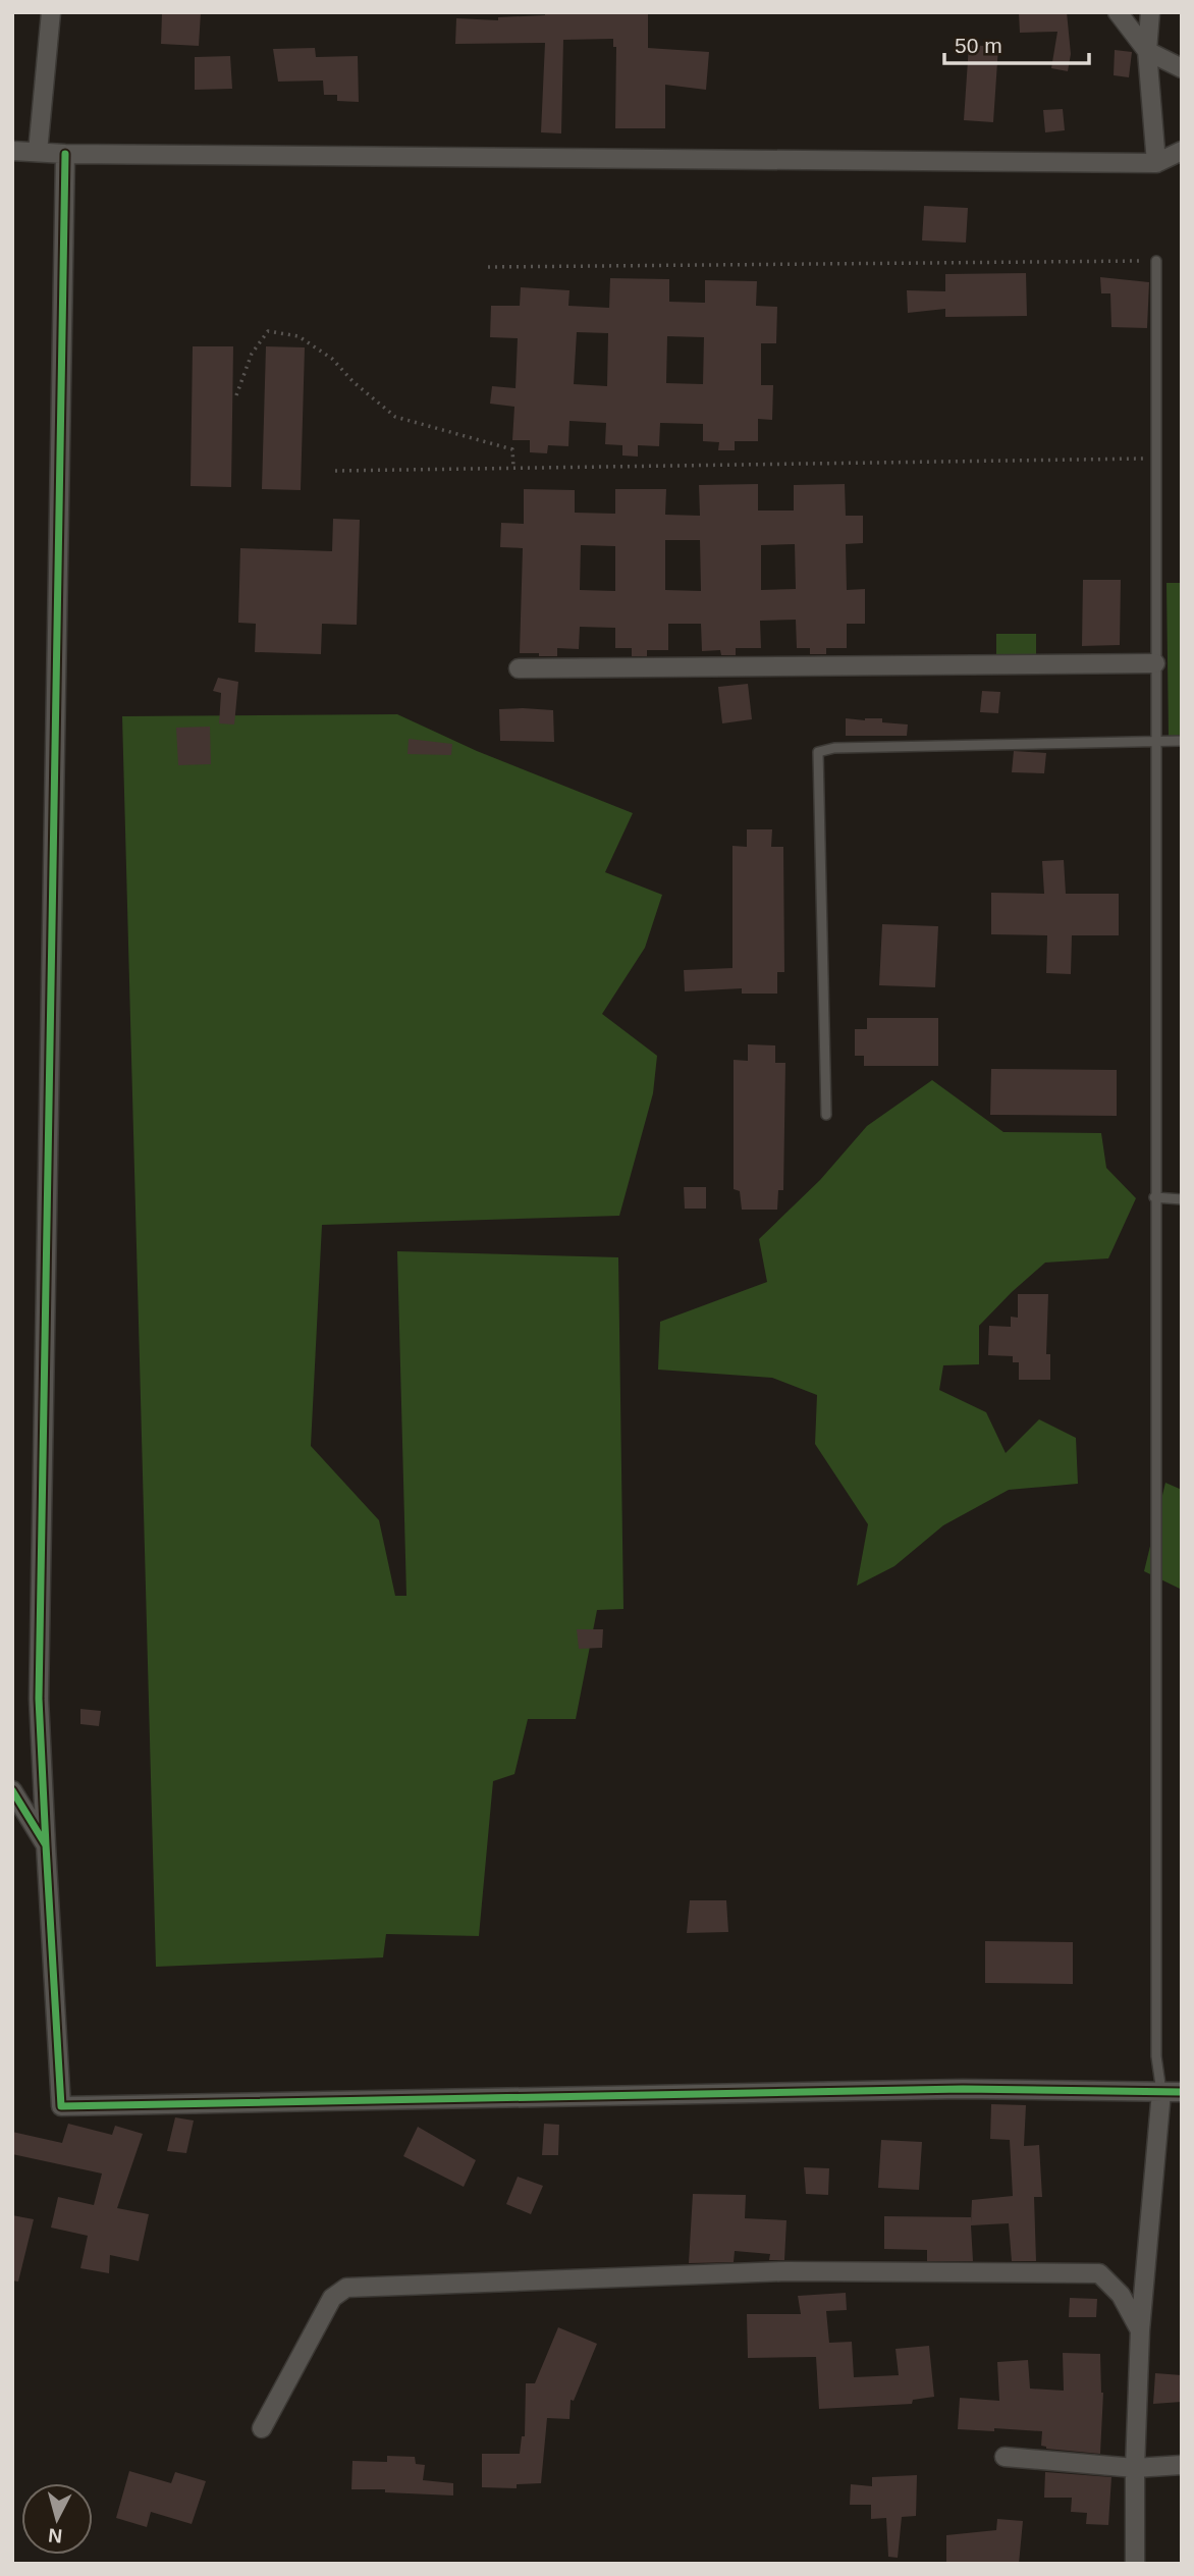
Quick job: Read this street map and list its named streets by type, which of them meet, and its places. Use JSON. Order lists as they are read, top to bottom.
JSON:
{
  "scale_bar": "50 m",
  "north": "bottom"
}
